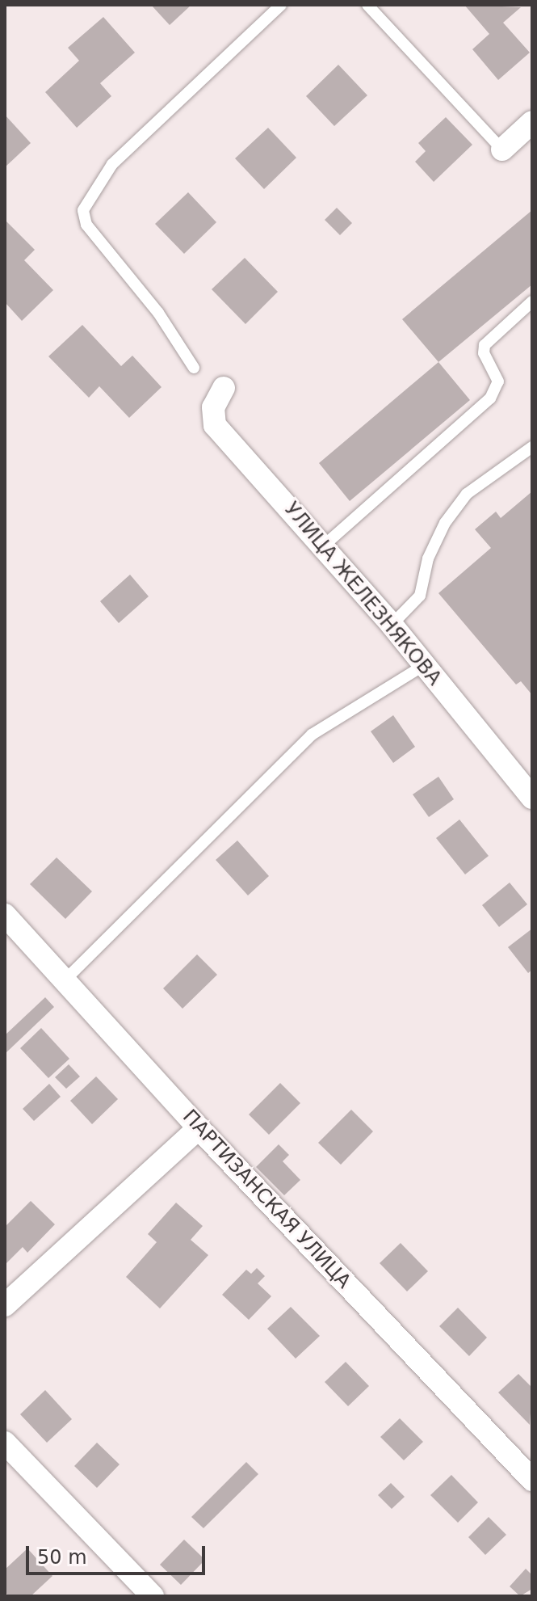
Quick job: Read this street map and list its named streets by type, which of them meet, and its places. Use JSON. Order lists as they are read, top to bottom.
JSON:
{
  "streets": {
    "street": ["УЛИЦА ЖЕЛЕЗНЯКОВА", "ПАРТИЗАНСКАЯ УЛИЦА"]
  },
  "scale_bar": "50 m"
}
